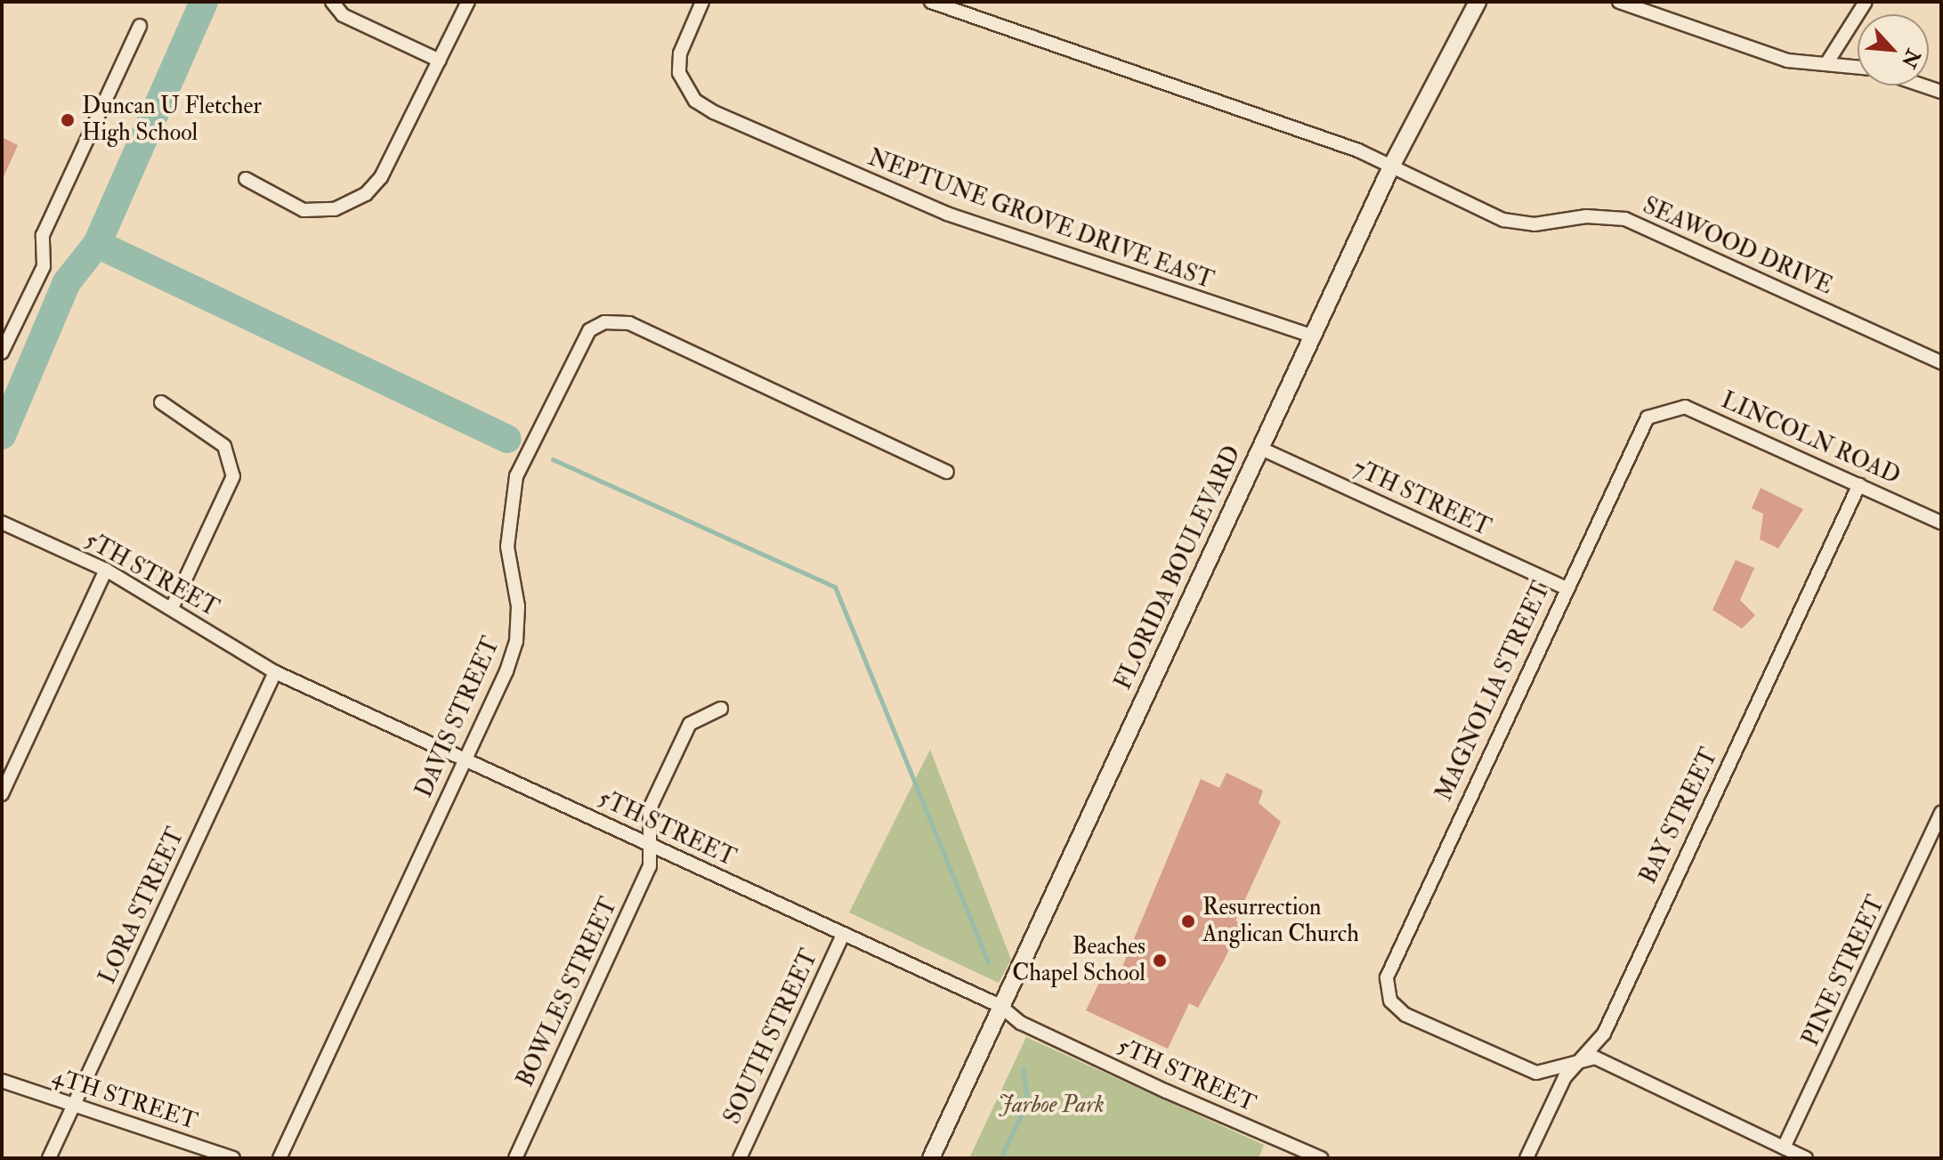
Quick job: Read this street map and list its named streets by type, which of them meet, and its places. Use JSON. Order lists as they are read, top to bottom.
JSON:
{
  "streets": {
    "street": [
      "NEPTUNE GROVE DRIVE EAST",
      "SEAWOOD DRIVE",
      "LINCOLN ROAD",
      "7TH STREET",
      "FLORIDA BOULEVARD",
      "5TH STREET",
      "MAGNOLIA STREET",
      "DAVIS STREET",
      "BAY STREET",
      "LORA STREET",
      "PINE STREET",
      "BOWLES STREET",
      "SOUTH STREET",
      "4TH STREET"
    ]
  },
  "crossings": [
    ["NEPTUNE GROVE DRIVE EAST", "FLORIDA BOULEVARD"],
    ["SEAWOOD DRIVE", "FLORIDA BOULEVARD"],
    ["LINCOLN ROAD", "MAGNOLIA STREET"],
    ["LINCOLN ROAD", "BAY STREET"],
    ["7TH STREET", "FLORIDA BOULEVARD"],
    ["7TH STREET", "MAGNOLIA STREET"],
    ["FLORIDA BOULEVARD", "5TH STREET"],
    ["5TH STREET", "DAVIS STREET"],
    ["5TH STREET", "LORA STREET"],
    ["5TH STREET", "BOWLES STREET"],
    ["5TH STREET", "SOUTH STREET"],
    ["MAGNOLIA STREET", "BAY STREET"],
    ["LORA STREET", "4TH STREET"]
  ],
  "parks": ["Jarboe Park"],
  "places": ["Duncan U Fletcher High School", "Resurrection Anglican Church", "Beaches Chapel School"],
  "north": "bottom right"
}
